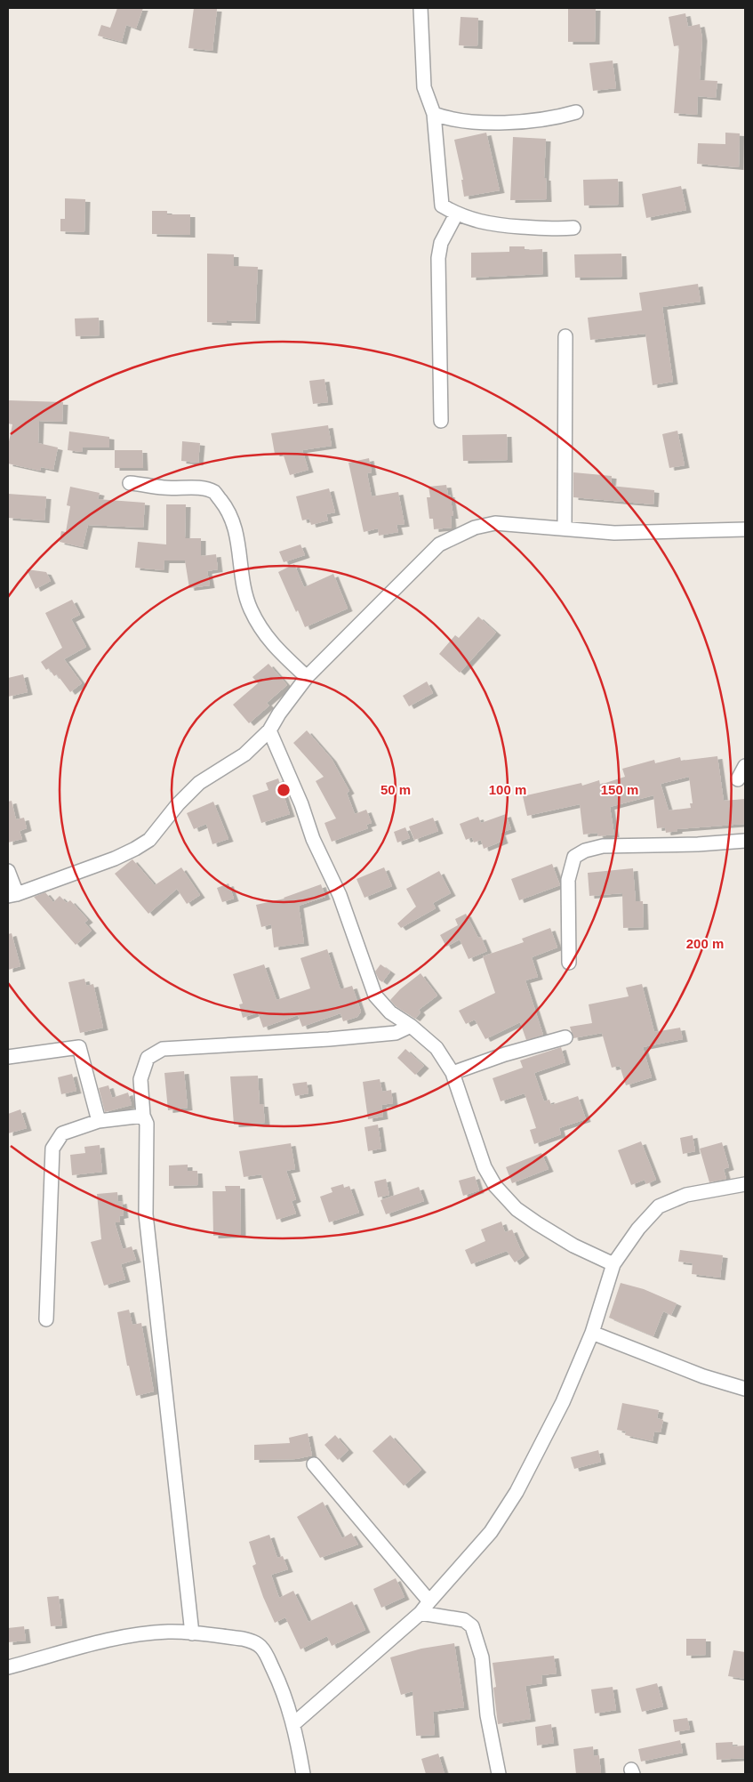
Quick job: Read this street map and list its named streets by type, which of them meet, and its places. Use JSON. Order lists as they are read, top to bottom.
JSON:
{
  "rings": [
    "50 m",
    "100 m",
    "150 m",
    "200 m"
  ]
}
